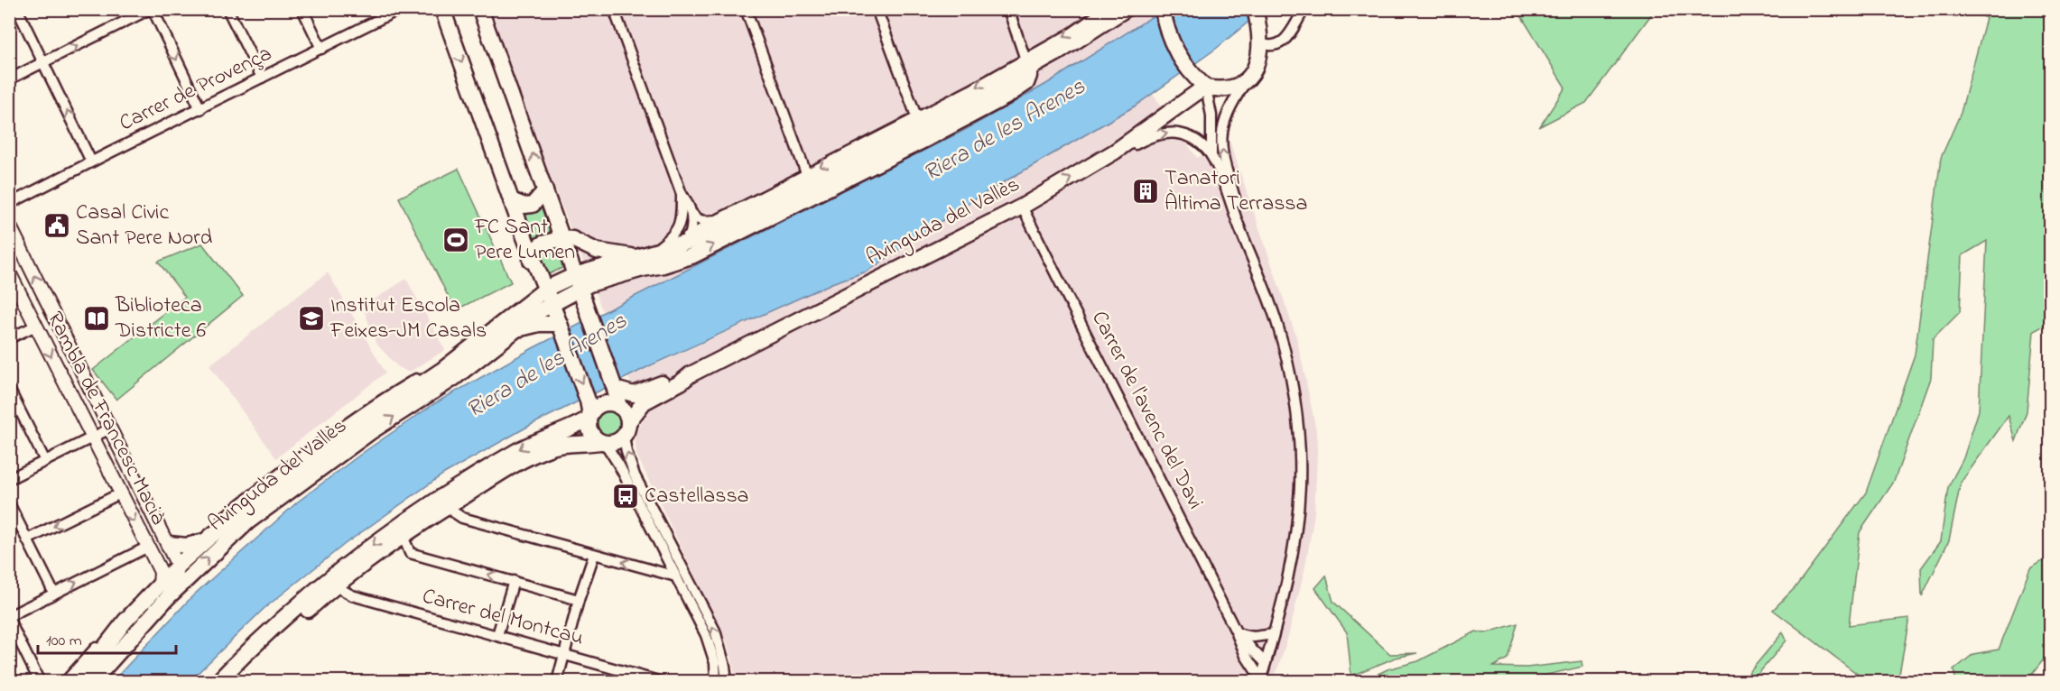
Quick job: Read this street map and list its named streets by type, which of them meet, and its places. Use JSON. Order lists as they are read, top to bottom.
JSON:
{
  "streets": {
    "main road": ["Avinguda del Vallès"],
    "street": [
      "Carrer de Provença",
      "Carrer de l'avenc del Davi",
      "Rambla de Francesc Macià",
      "Carrer del Montcau"
    ]
  },
  "crossings": [
    ["Avinguda del Vallès", "Carrer de l'avenc del Davi"],
    ["Avinguda del Vallès", "Rambla de Francesc Macià"]
  ],
  "water": ["Riera de les Arenes"],
  "places": {
    "building": ["Tanatori Àltima Terrassa"],
    "public building": ["Casal Civic Sant Pere Nord"],
    "sports": ["FC Sant Pere Lumen"],
    "library": ["Biblioteca Districte 6"],
    "school or university": ["Institut Escola Feixes-JM Casals"],
    "bus stop": ["Castellassa"]
  },
  "scale_bar": "100 m"
}
